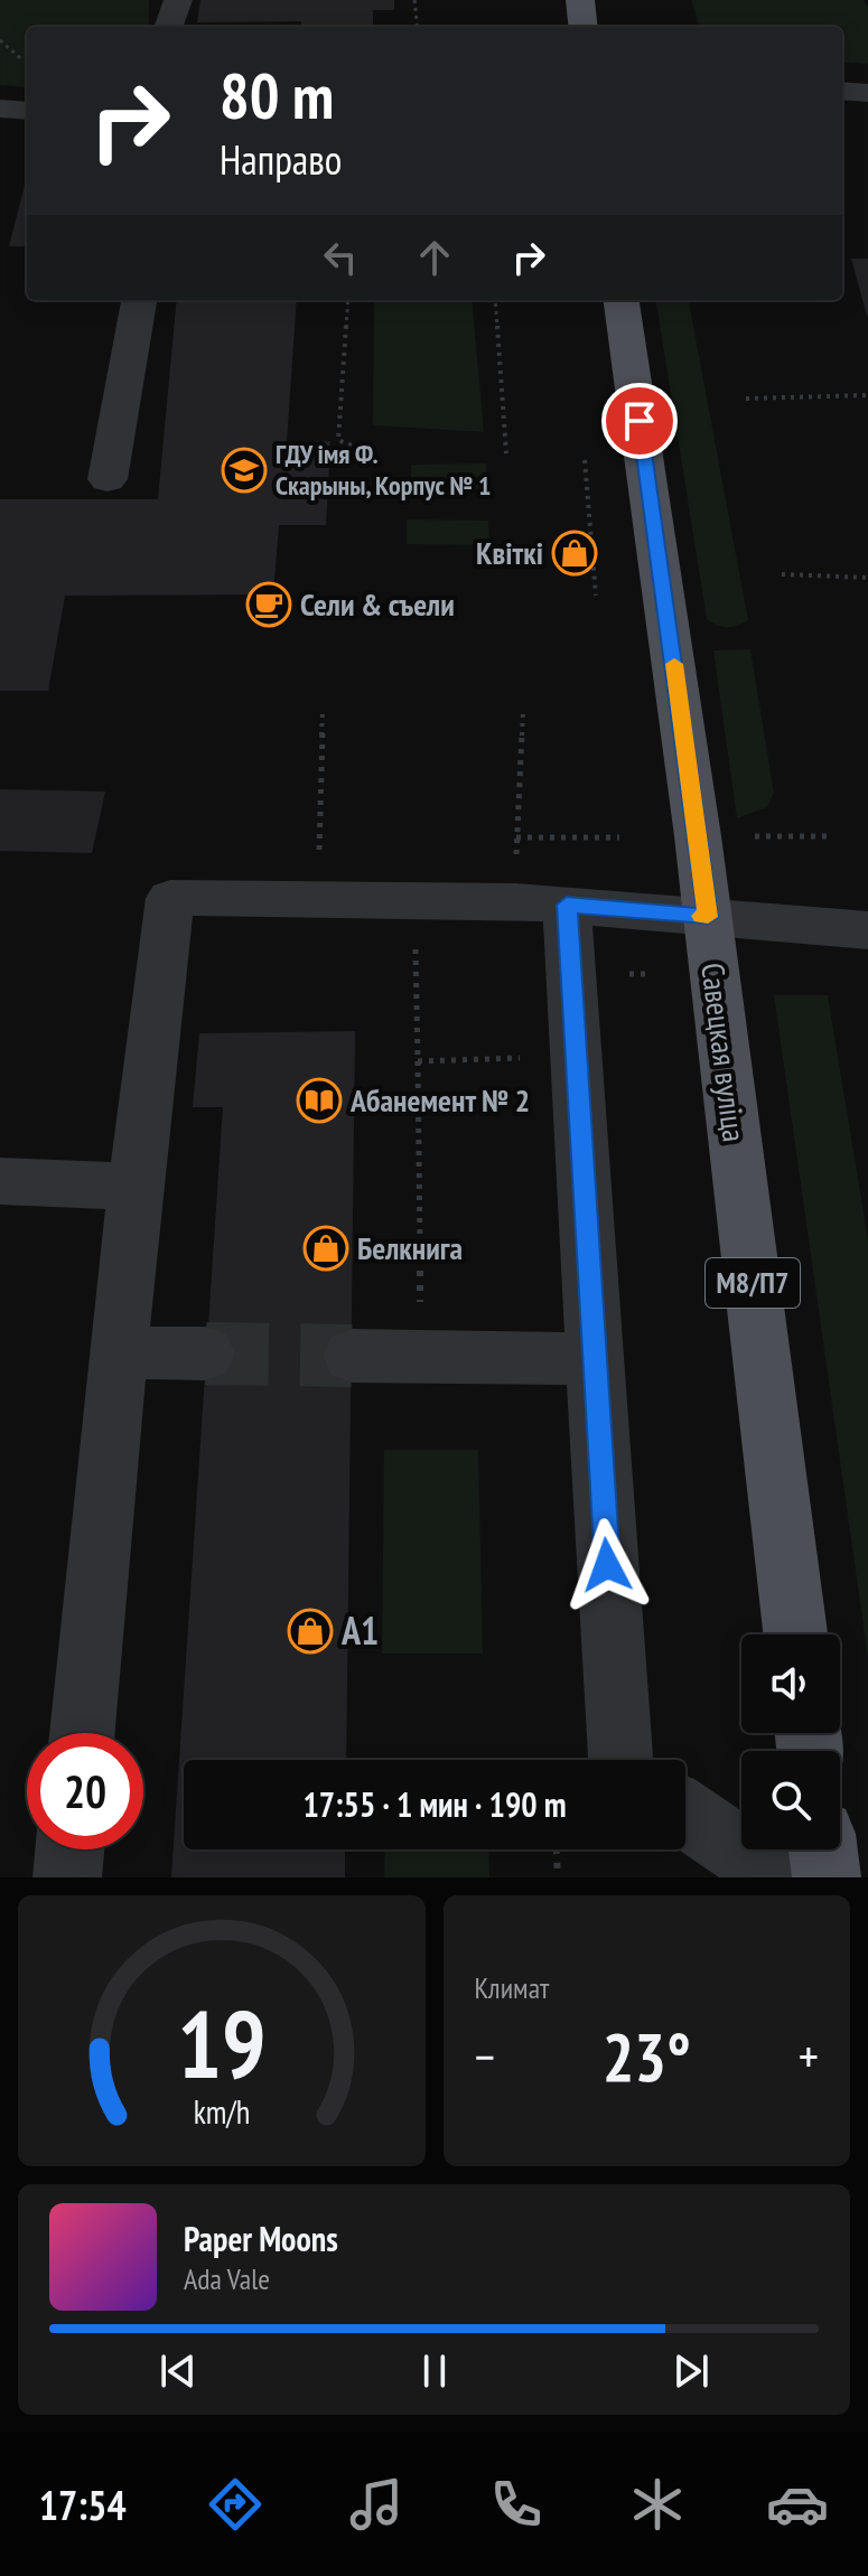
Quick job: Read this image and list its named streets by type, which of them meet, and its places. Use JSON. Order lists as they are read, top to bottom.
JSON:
{
  "streets": {
    "main road": ["Савецкая вуліца", "М8/П7"]
  },
  "places": {
    "school or university": ["ГДУ імя Ф. Скарыны, Корпус № 1"],
    "shop": ["Квіткі", "Белкнига", "A1"],
    "cafe": ["Сели & съели"],
    "library": ["Абанемент № 2"]
  },
  "page": {
    "turn": ["80 m", "Направо"],
    "limit": "20",
    "trip": "17:55 · 1 мин · 190 m",
    "tile": "Климат",
    "heat": ["−", "23°", "+"],
    "song": ["Paper Moons", "Ada Vale"],
    "tabs": "17:54",
    "gauge": ["19", "km/h"]
  }
}
